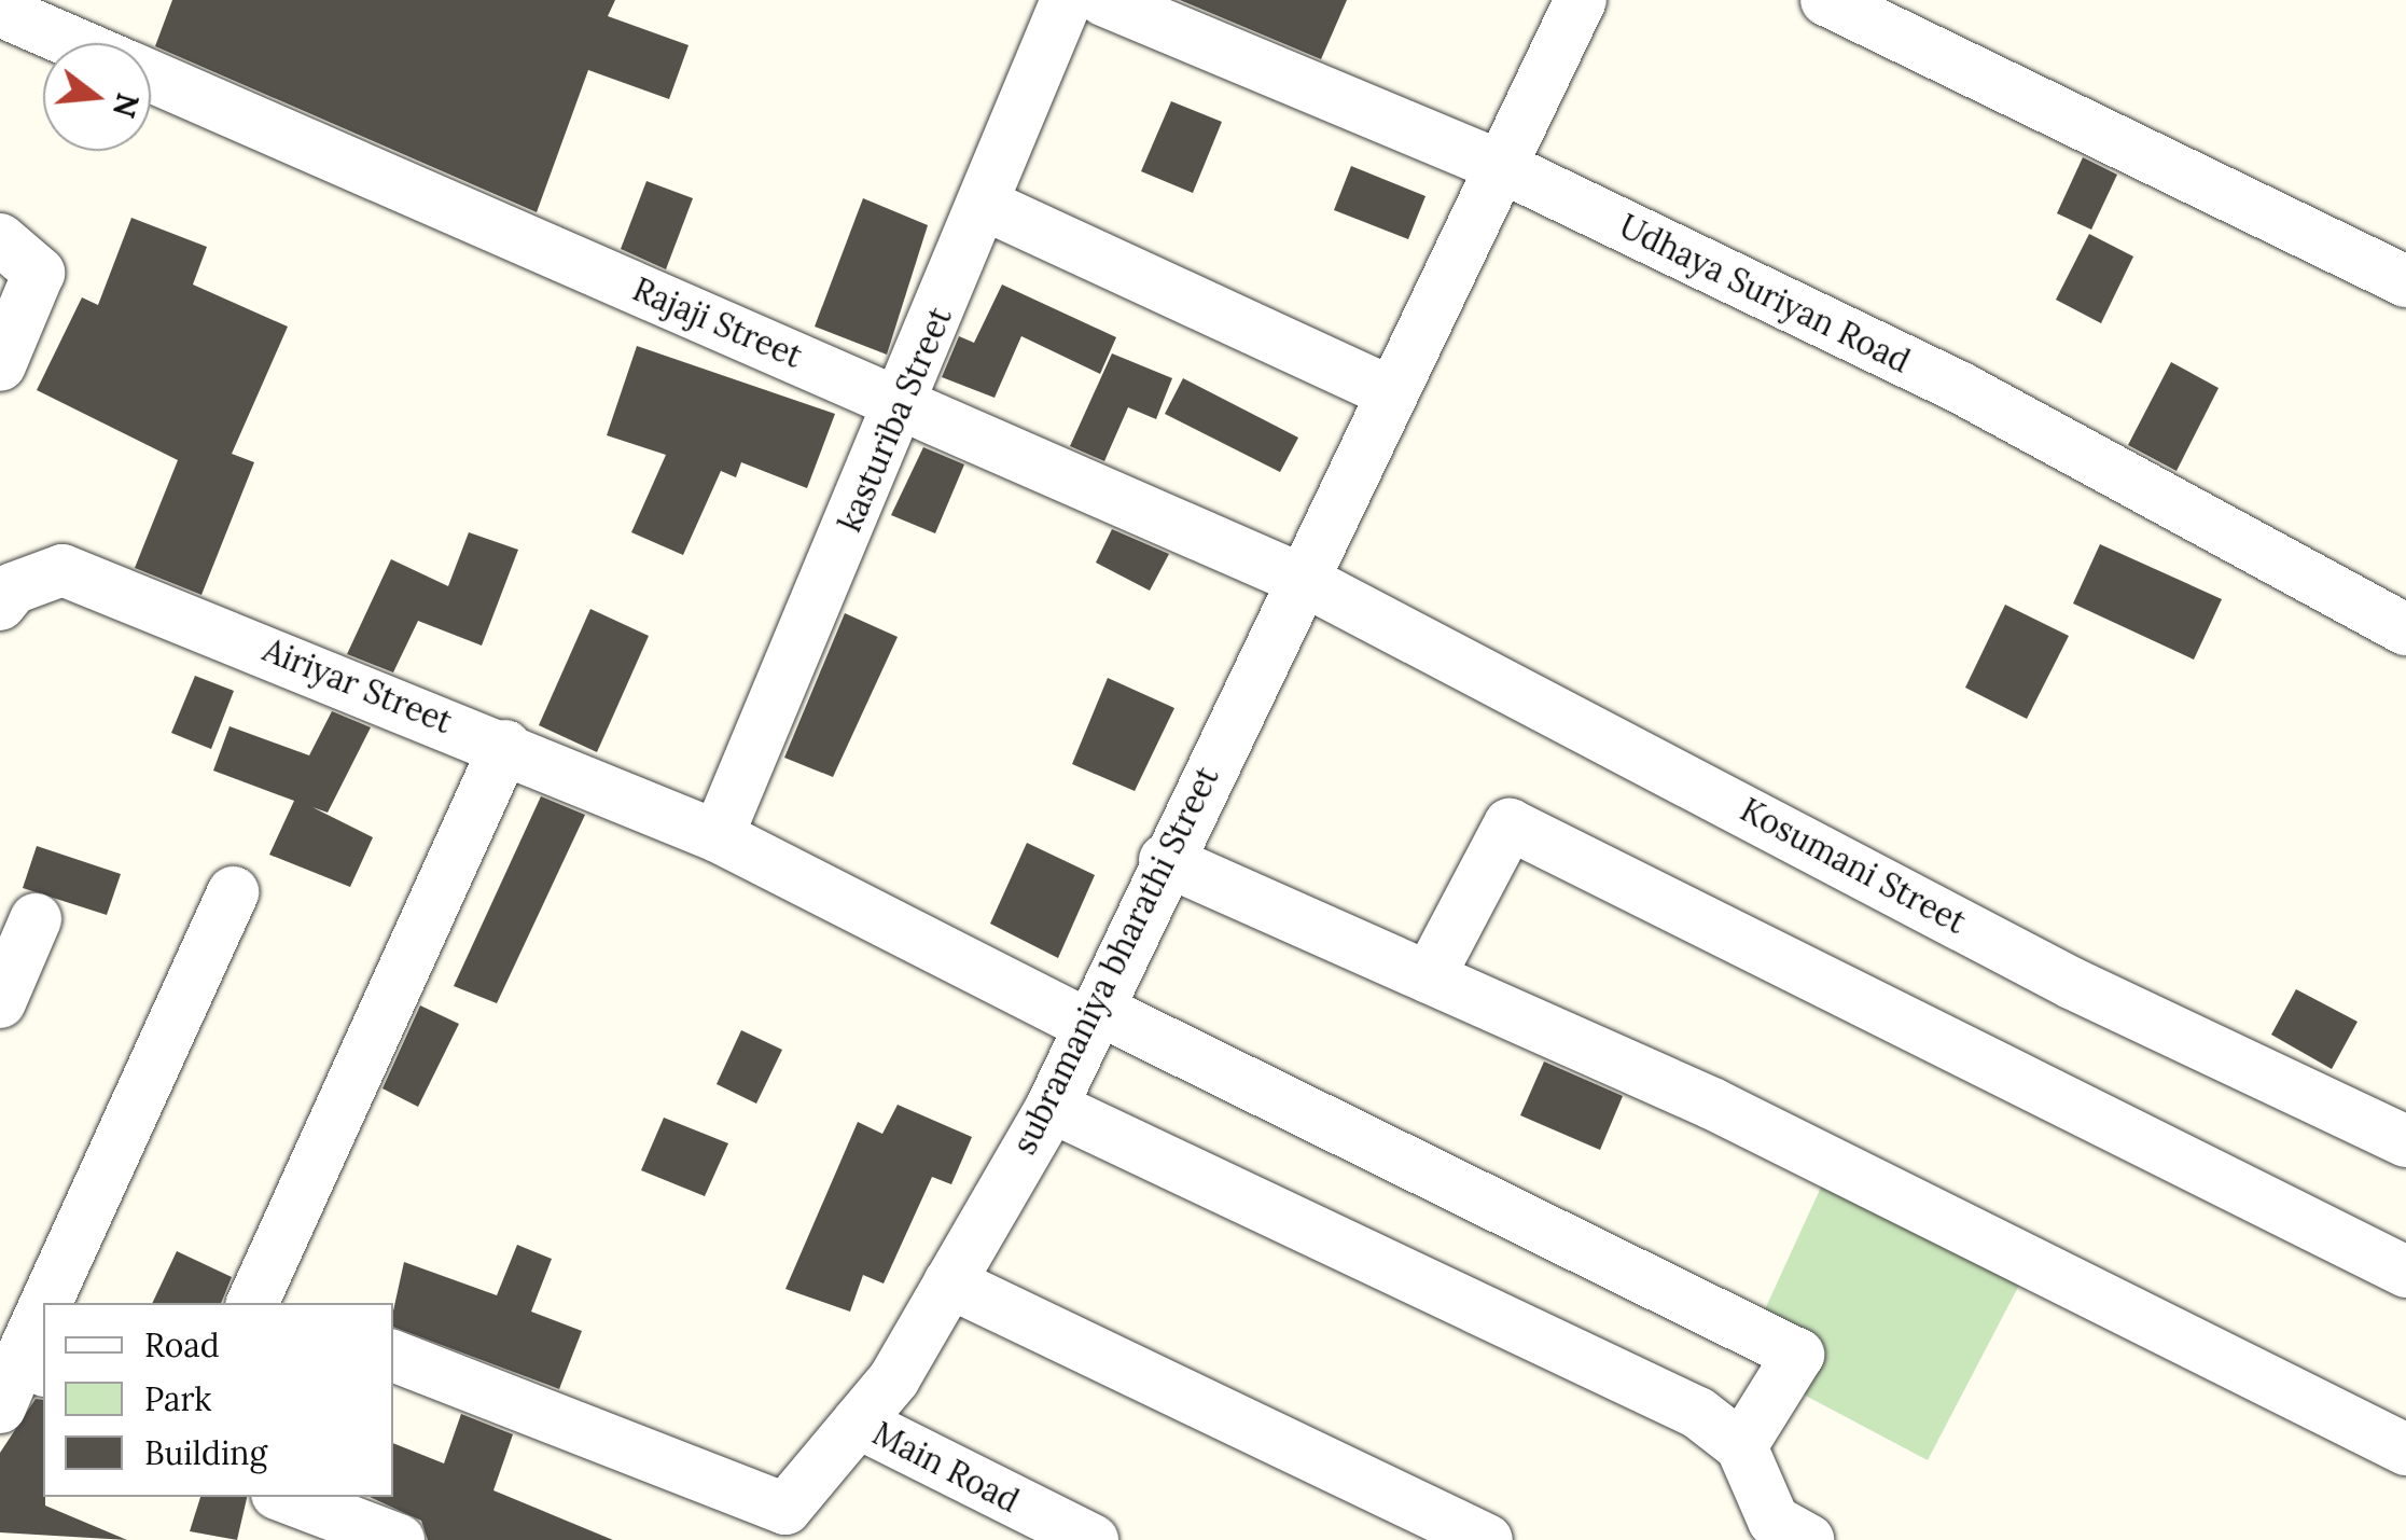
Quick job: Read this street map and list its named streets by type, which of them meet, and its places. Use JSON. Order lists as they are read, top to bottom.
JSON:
{
  "streets": {
    "street": [
      "Udhaya Suriyan Road",
      "Rajaji Street",
      "kasturiba Street",
      "Airiyar Street",
      "Kosumani Street",
      "subramaniya bharathi Street",
      "Main Road"
    ]
  },
  "crossings": [
    ["Udhaya Suriyan Road", "kasturiba Street"],
    ["Udhaya Suriyan Road", "subramaniya bharathi Street"],
    ["Rajaji Street", "kasturiba Street"],
    ["Rajaji Street", "Kosumani Street"],
    ["Rajaji Street", "subramaniya bharathi Street"],
    ["kasturiba Street", "Airiyar Street"],
    ["Airiyar Street", "subramaniya bharathi Street"],
    ["Kosumani Street", "subramaniya bharathi Street"],
    ["subramaniya bharathi Street", "Main Road"]
  ],
  "legend": ["Road", "Park", "Building"],
  "north": "right"
}
